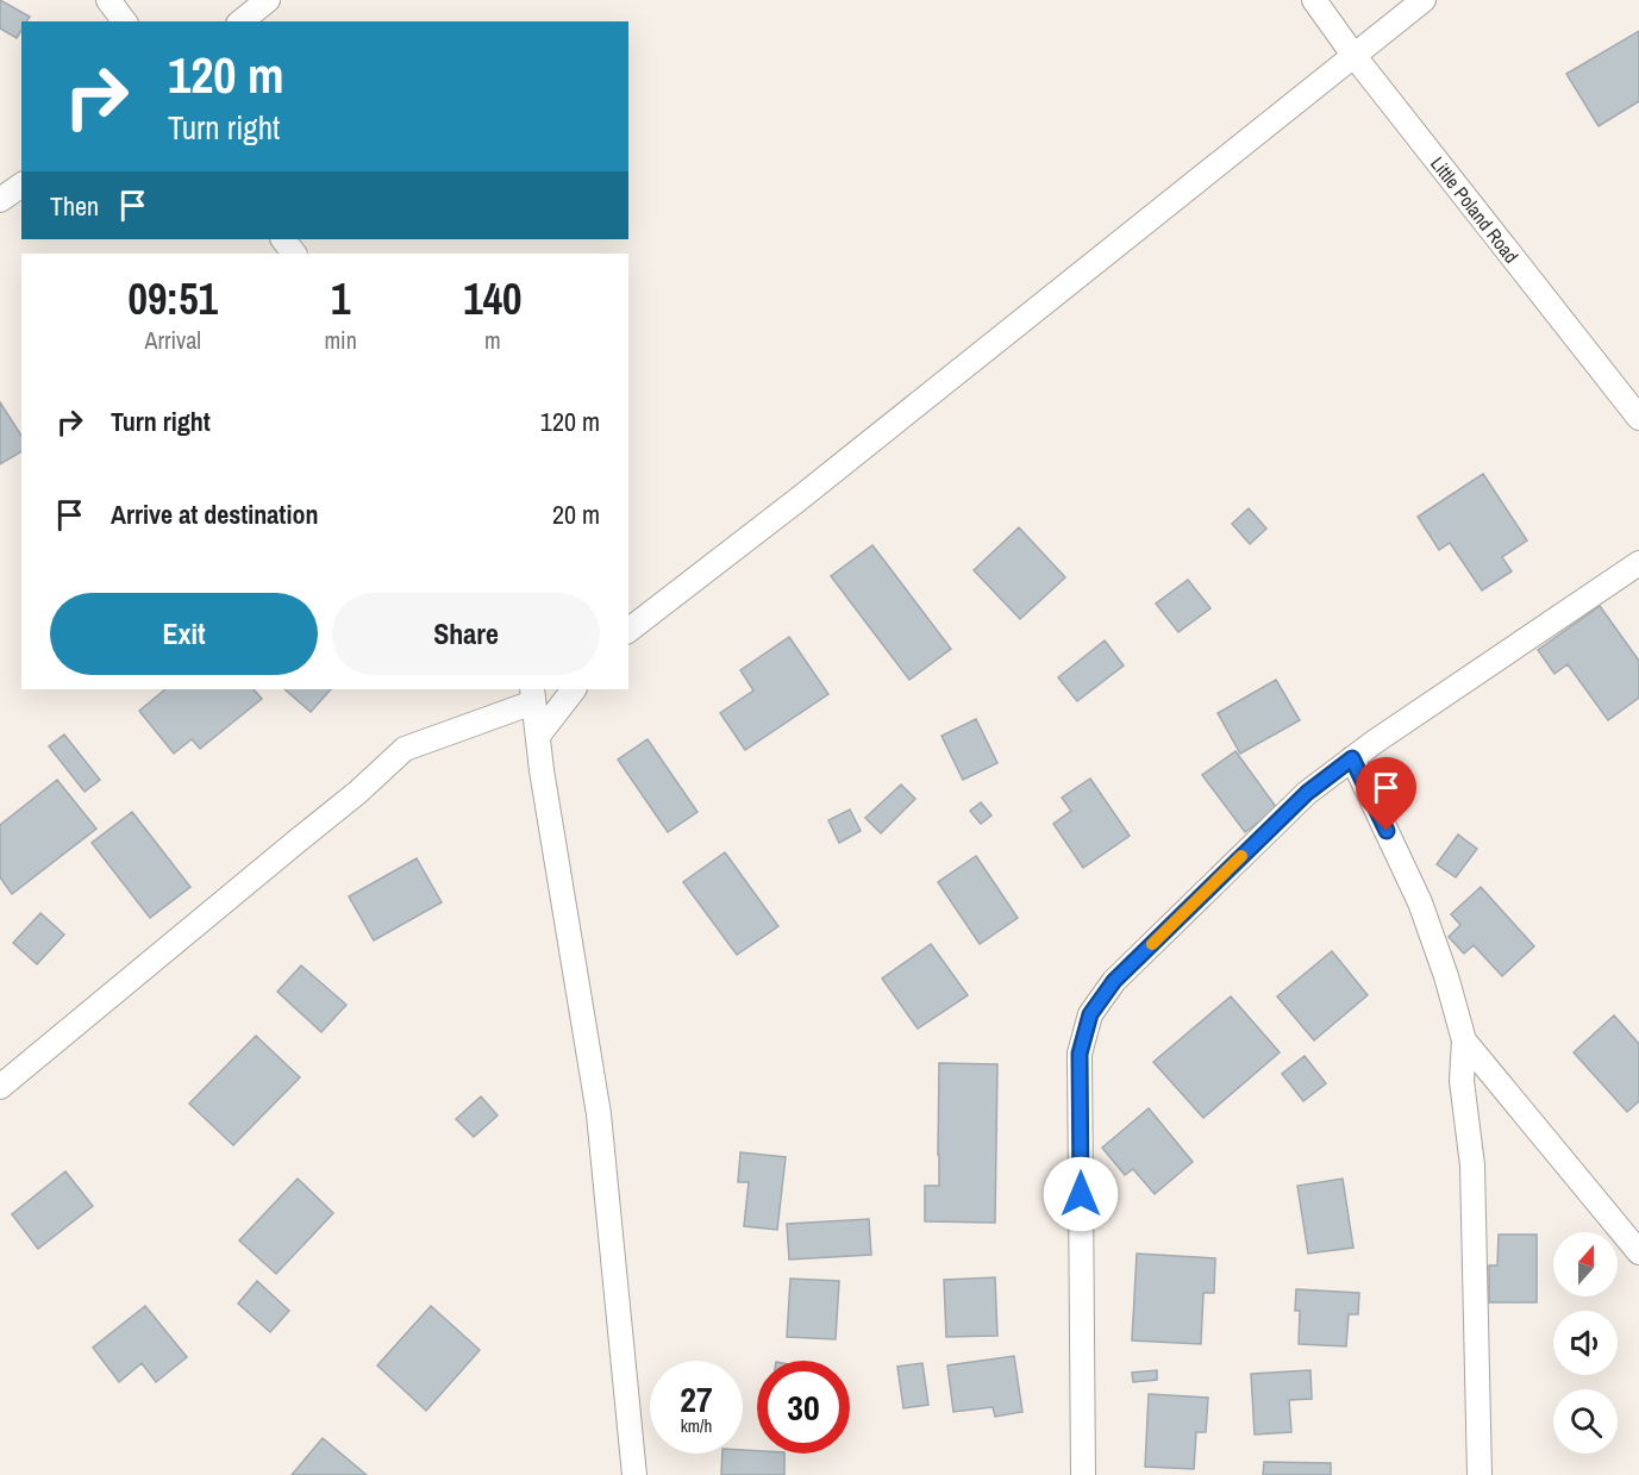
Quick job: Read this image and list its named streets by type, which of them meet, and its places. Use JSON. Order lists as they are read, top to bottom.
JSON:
{
  "streets": {
    "street": ["Little Poland Road"]
  },
  "north": "top",
  "page": {
    "turn": ["120 m", "Turn right"],
    "then": "Then",
    "eta": [
      "09:51",
      "Arrival",
      "1",
      "min",
      "140",
      "m"
    ],
    "list": [
      {
        "name": "Turn right",
        "value": "120 m"
      },
      {
        "name": "Arrive at destination",
        "value": "20 m"
      }
    ],
    "buttons": ["Exit", "Share"],
    "speed": "27 km/h",
    "limit": "30"
  }
}
